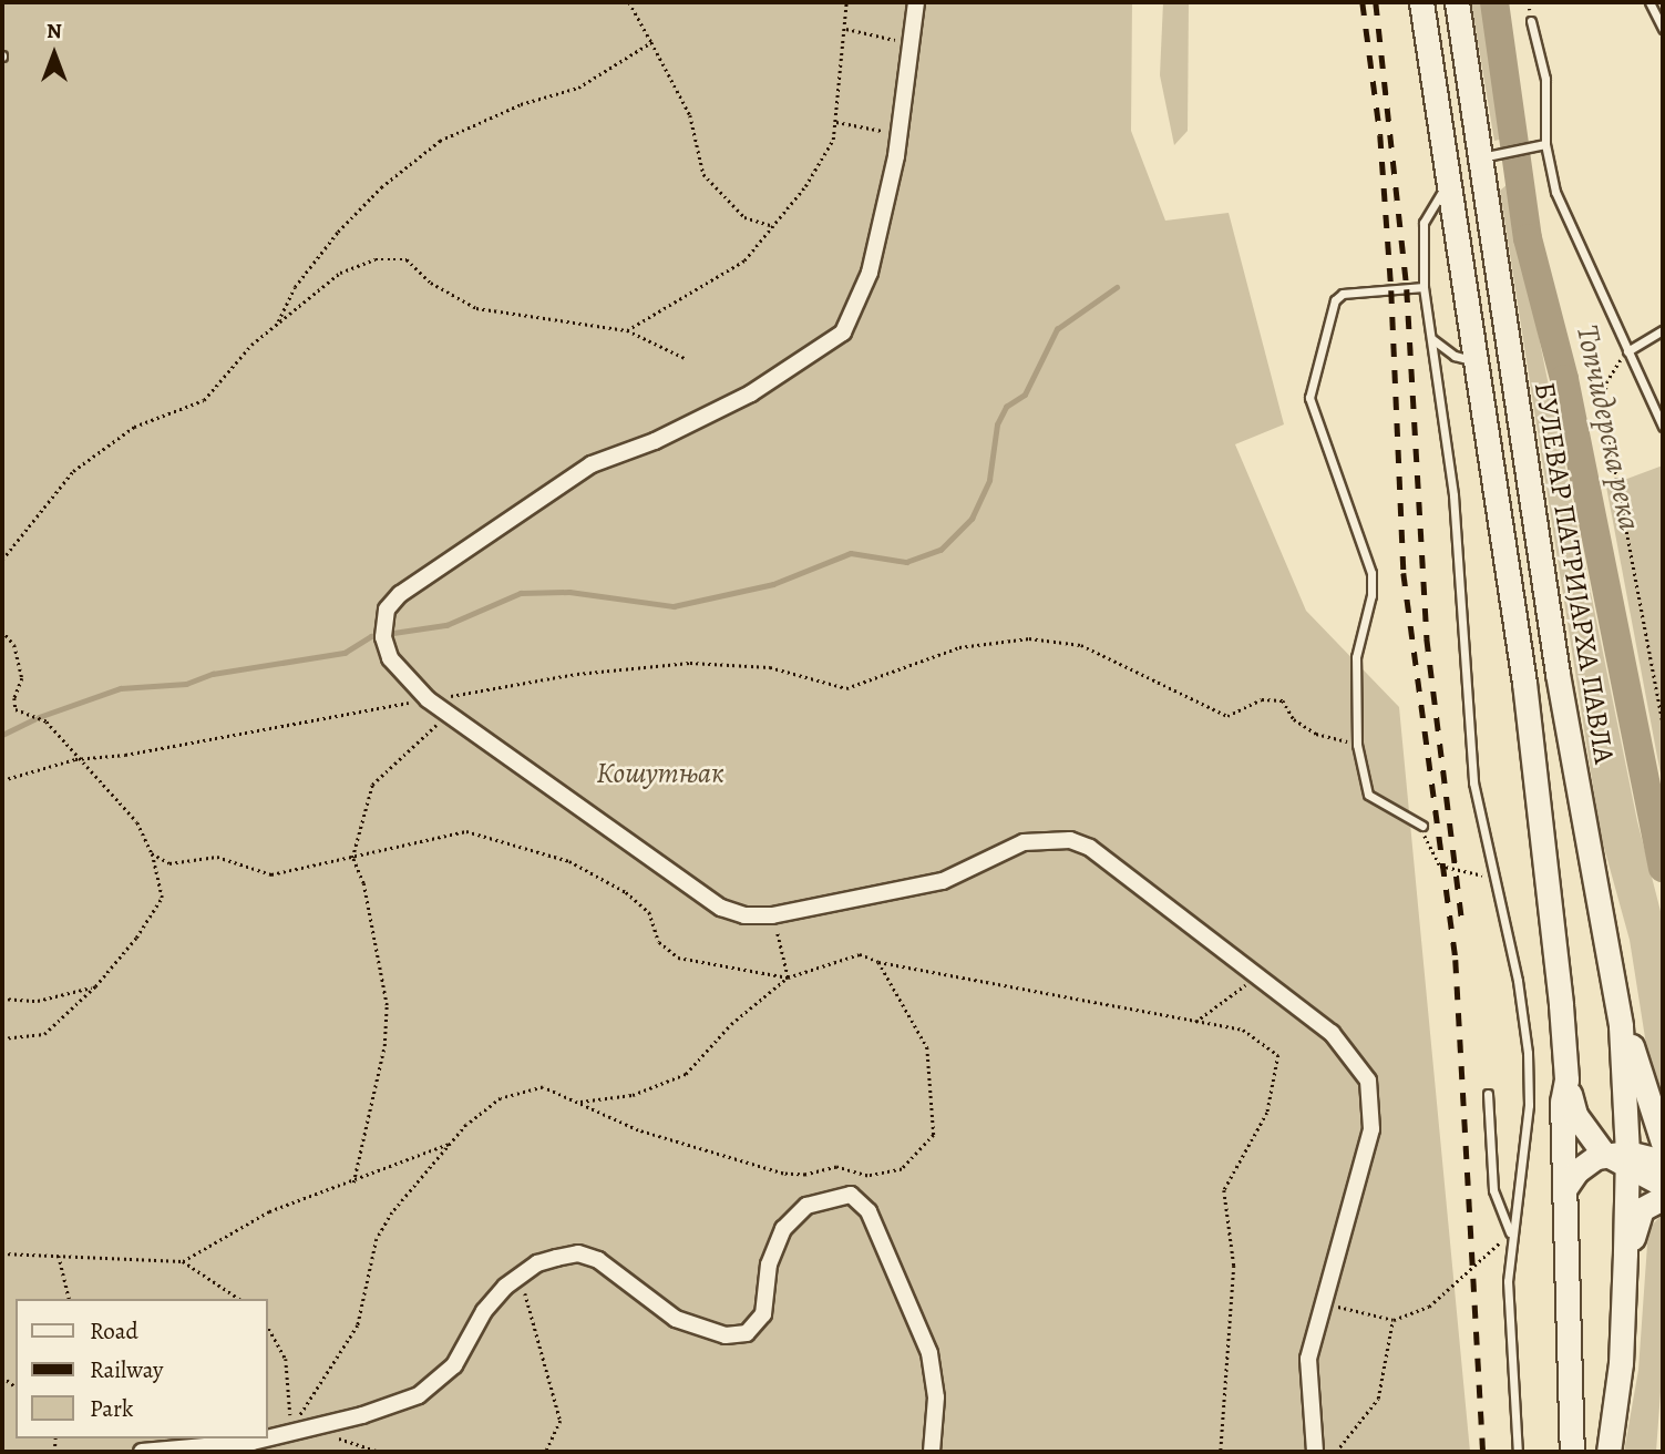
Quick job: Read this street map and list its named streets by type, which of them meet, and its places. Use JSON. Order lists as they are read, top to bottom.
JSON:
{
  "streets": {
    "main road": ["БУЛЕВАР ПАТРИЈАРХА ПАВЛА"]
  },
  "water": ["Топчидерска река"],
  "parks": ["Кошутњак"],
  "legend": ["Road", "Railway", "Park"],
  "north": "top"
}
